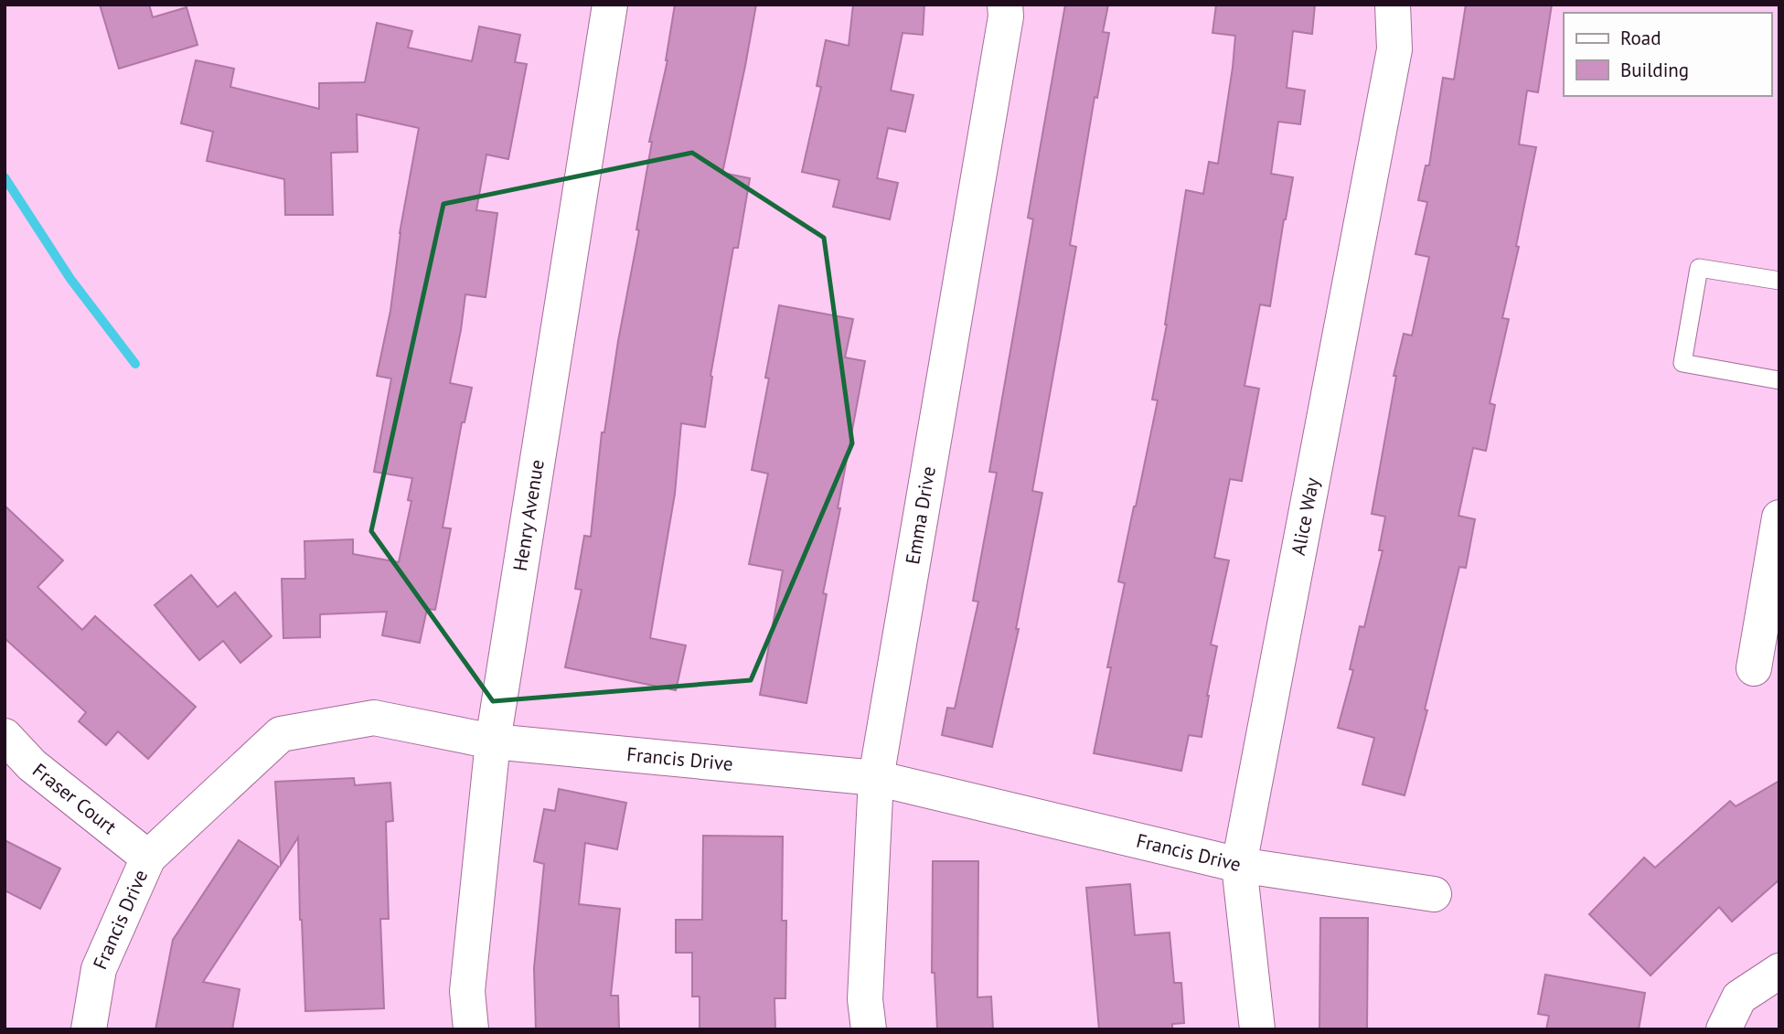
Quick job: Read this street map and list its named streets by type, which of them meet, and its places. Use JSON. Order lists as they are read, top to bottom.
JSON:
{
  "streets": {
    "street": [
      "Henry Avenue",
      "Emma Drive",
      "Alice Way",
      "Francis Drive",
      "Fraser Court"
    ]
  },
  "crossings": [
    ["Henry Avenue", "Francis Drive"],
    ["Emma Drive", "Francis Drive"],
    ["Alice Way", "Francis Drive"],
    ["Francis Drive", "Fraser Court"]
  ],
  "legend": ["Road", "Building"]
}
